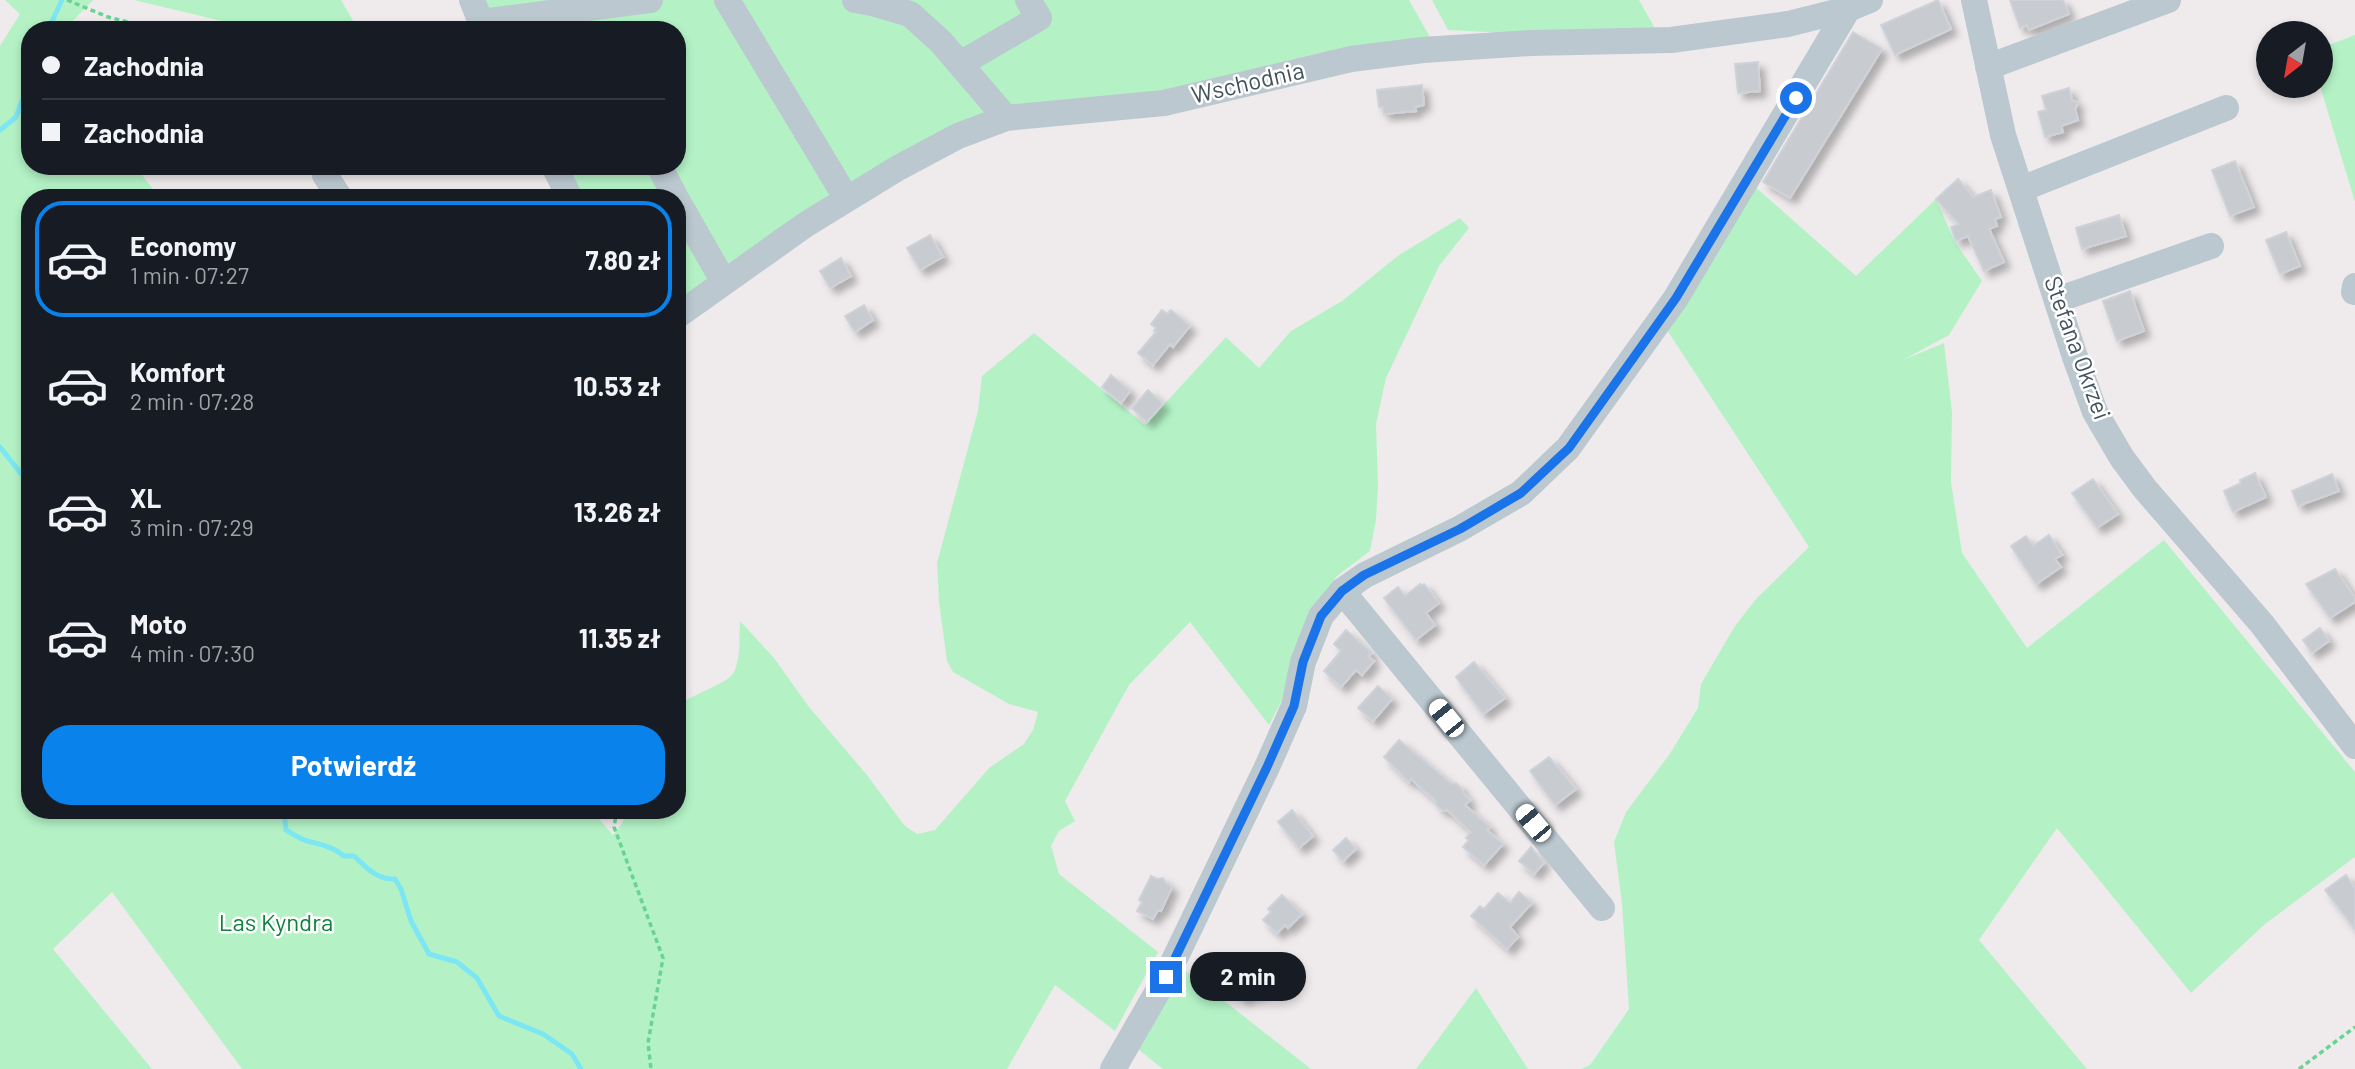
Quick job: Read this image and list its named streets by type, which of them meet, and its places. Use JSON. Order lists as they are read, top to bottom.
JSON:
{
  "streets": {
    "street": ["Wschodnia", "Stefana Okrzei"]
  },
  "parks": ["Las Kyndra"],
  "north": "bottom left",
  "page": {
    "banner": ["Zachodnia", "Zachodnia"],
    "list": [
      {
        "name": "Economy",
        "note": "1 min · 07:27",
        "value": "7.80 zł"
      },
      {
        "name": "Komfort",
        "note": "2 min · 07:28",
        "value": "10.53 zł"
      },
      {
        "name": "XL",
        "note": "3 min · 07:29",
        "value": "13.26 zł"
      },
      {
        "name": "Moto",
        "note": "4 min · 07:30",
        "value": "11.35 zł"
      }
    ],
    "buttons": "Potwierdź",
    "bubble": "2 min"
  }
}
